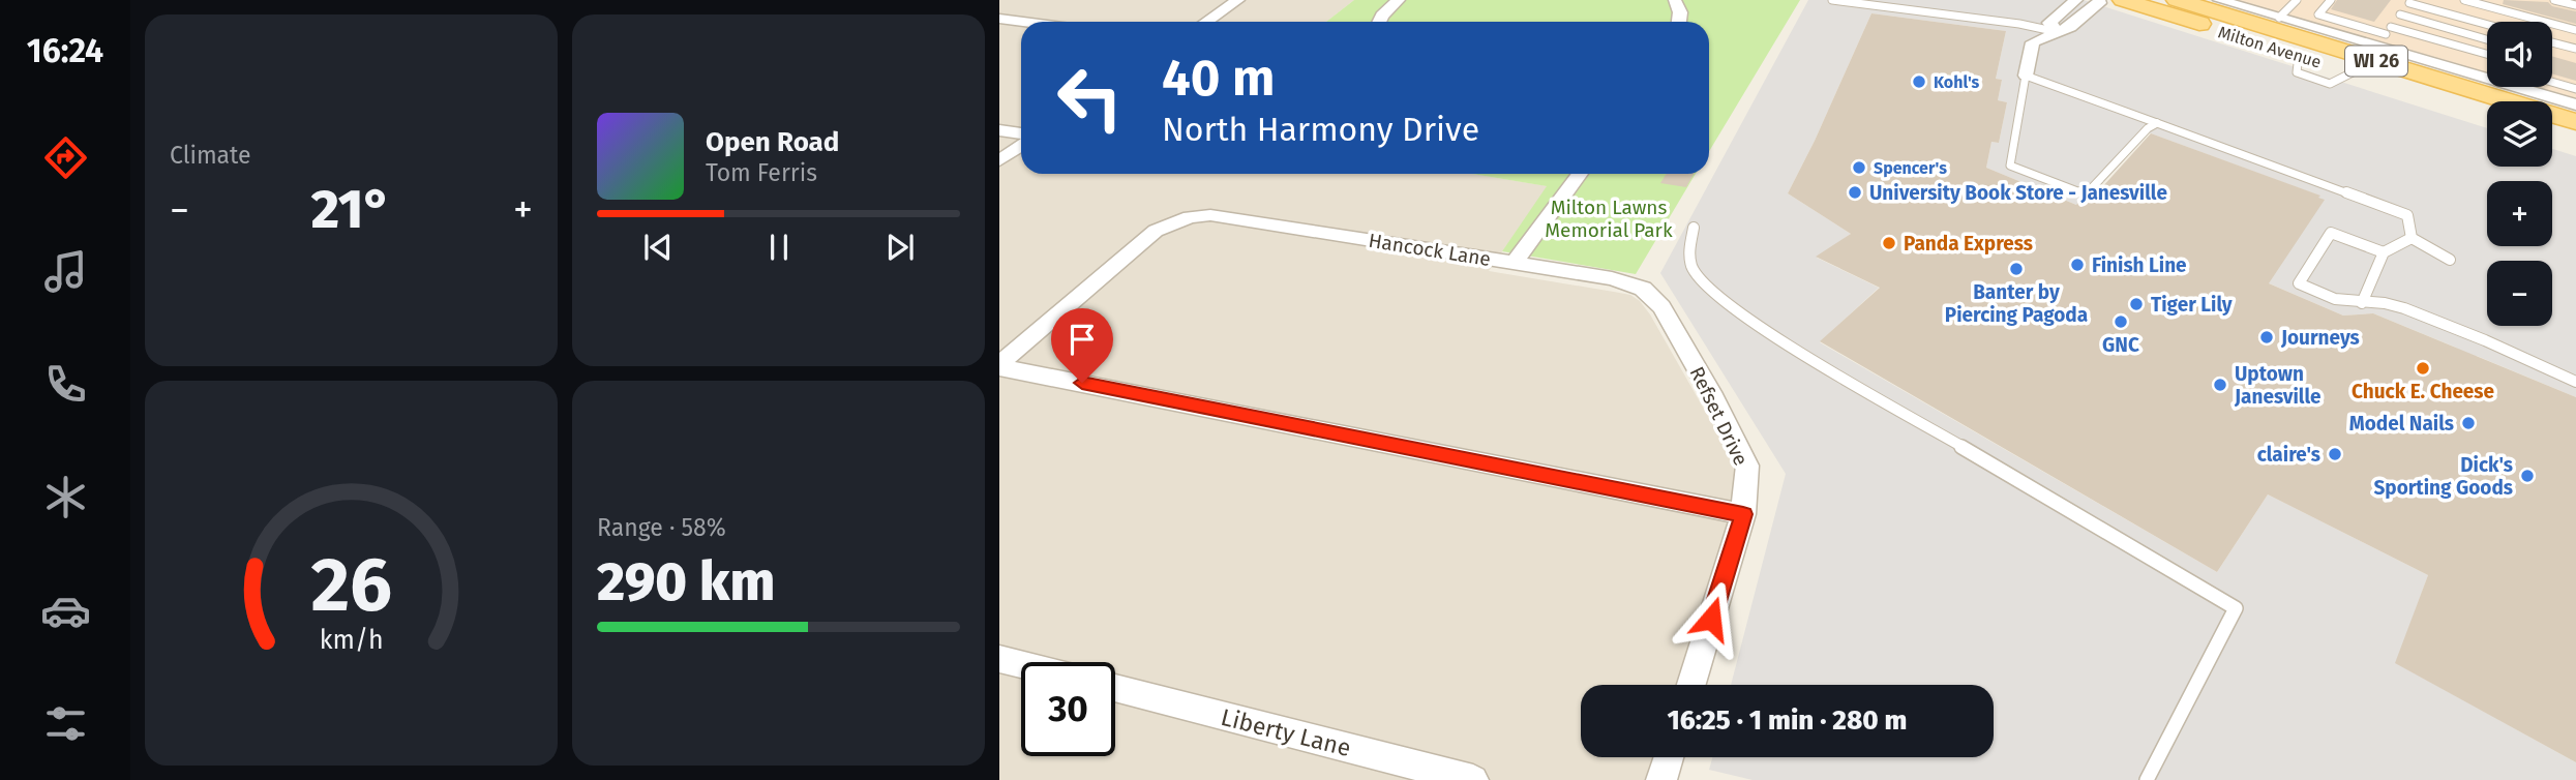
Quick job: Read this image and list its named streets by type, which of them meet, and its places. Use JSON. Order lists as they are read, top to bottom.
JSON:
{
  "streets": {
    "main road": ["Milton Avenue", "WI 26"],
    "street": ["Hancock Lane", "Refset Drive", "Liberty Lane"]
  },
  "crossings": [
    ["Hancock Lane", "Refset Drive"]
  ],
  "parks": ["Milton Lawns Memorial Park"],
  "places": [
    "Kohl's",
    "Spencer's",
    "University Book Store - Janesville",
    "Panda Express",
    "Finish Line",
    "Banter by Piercing Pagoda",
    "Tiger Lily",
    "GNC",
    "Journeys",
    "Chuck E. Cheese",
    "Uptown Janesville",
    "Model Nails",
    "claire's",
    "Dick's Sporting Goods"
  ],
  "page": {
    "tabs": "16:24",
    "tile": [
      "Climate",
      ["Range · 58%", "290 km"]
    ],
    "map_buttons": ["+", "−"],
    "turn": ["40 m", "North Harmony Drive"],
    "song": ["Open Road", "Tom Ferris"],
    "heat": ["−", "21°", "+"],
    "limit": "30",
    "trip": "16:25 · 1 min · 280 m",
    "gauge": ["26", "km/h"]
  }
}
